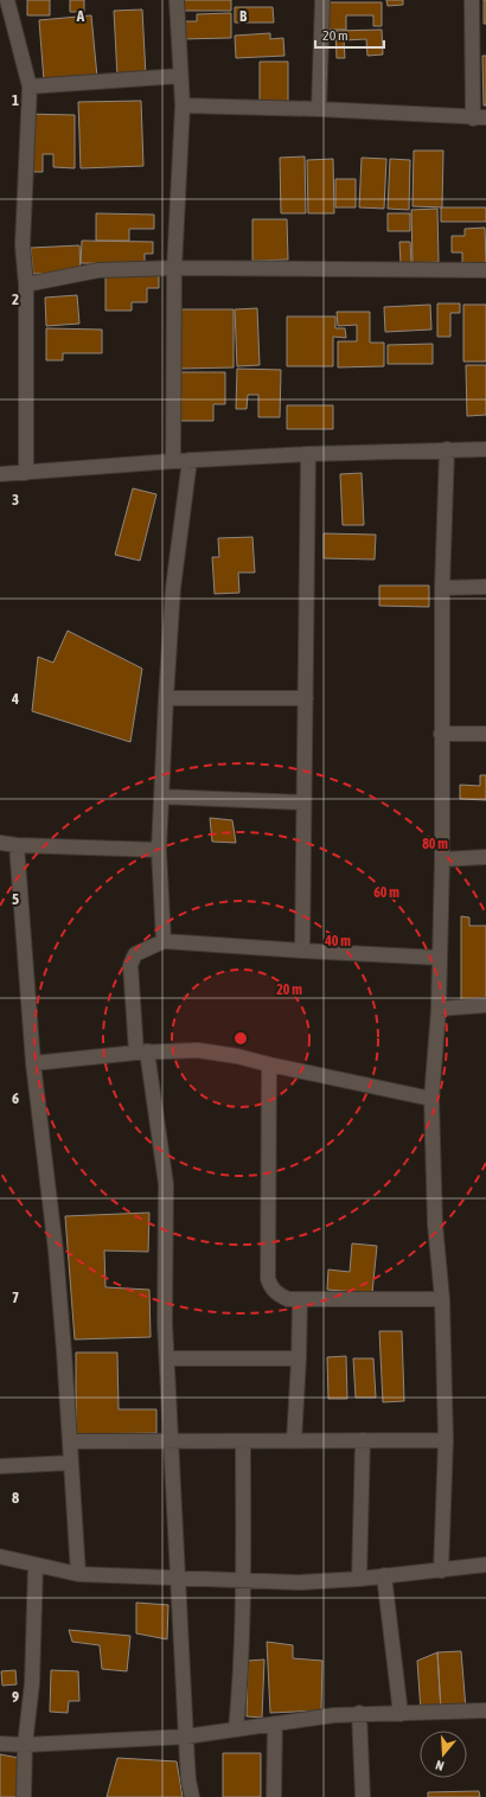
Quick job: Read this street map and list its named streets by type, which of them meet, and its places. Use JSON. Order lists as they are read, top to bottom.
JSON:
{
  "scale_bar": "20 m",
  "north": "bottom",
  "grid": {
    "columns": ["A", "B"],
    "rows": [
      "1",
      "2",
      "3",
      "4",
      "5",
      "6",
      "7",
      "8",
      "9"
    ]
  },
  "rings": [
    "80 m",
    "60 m",
    "40 m",
    "20 m"
  ]
}
